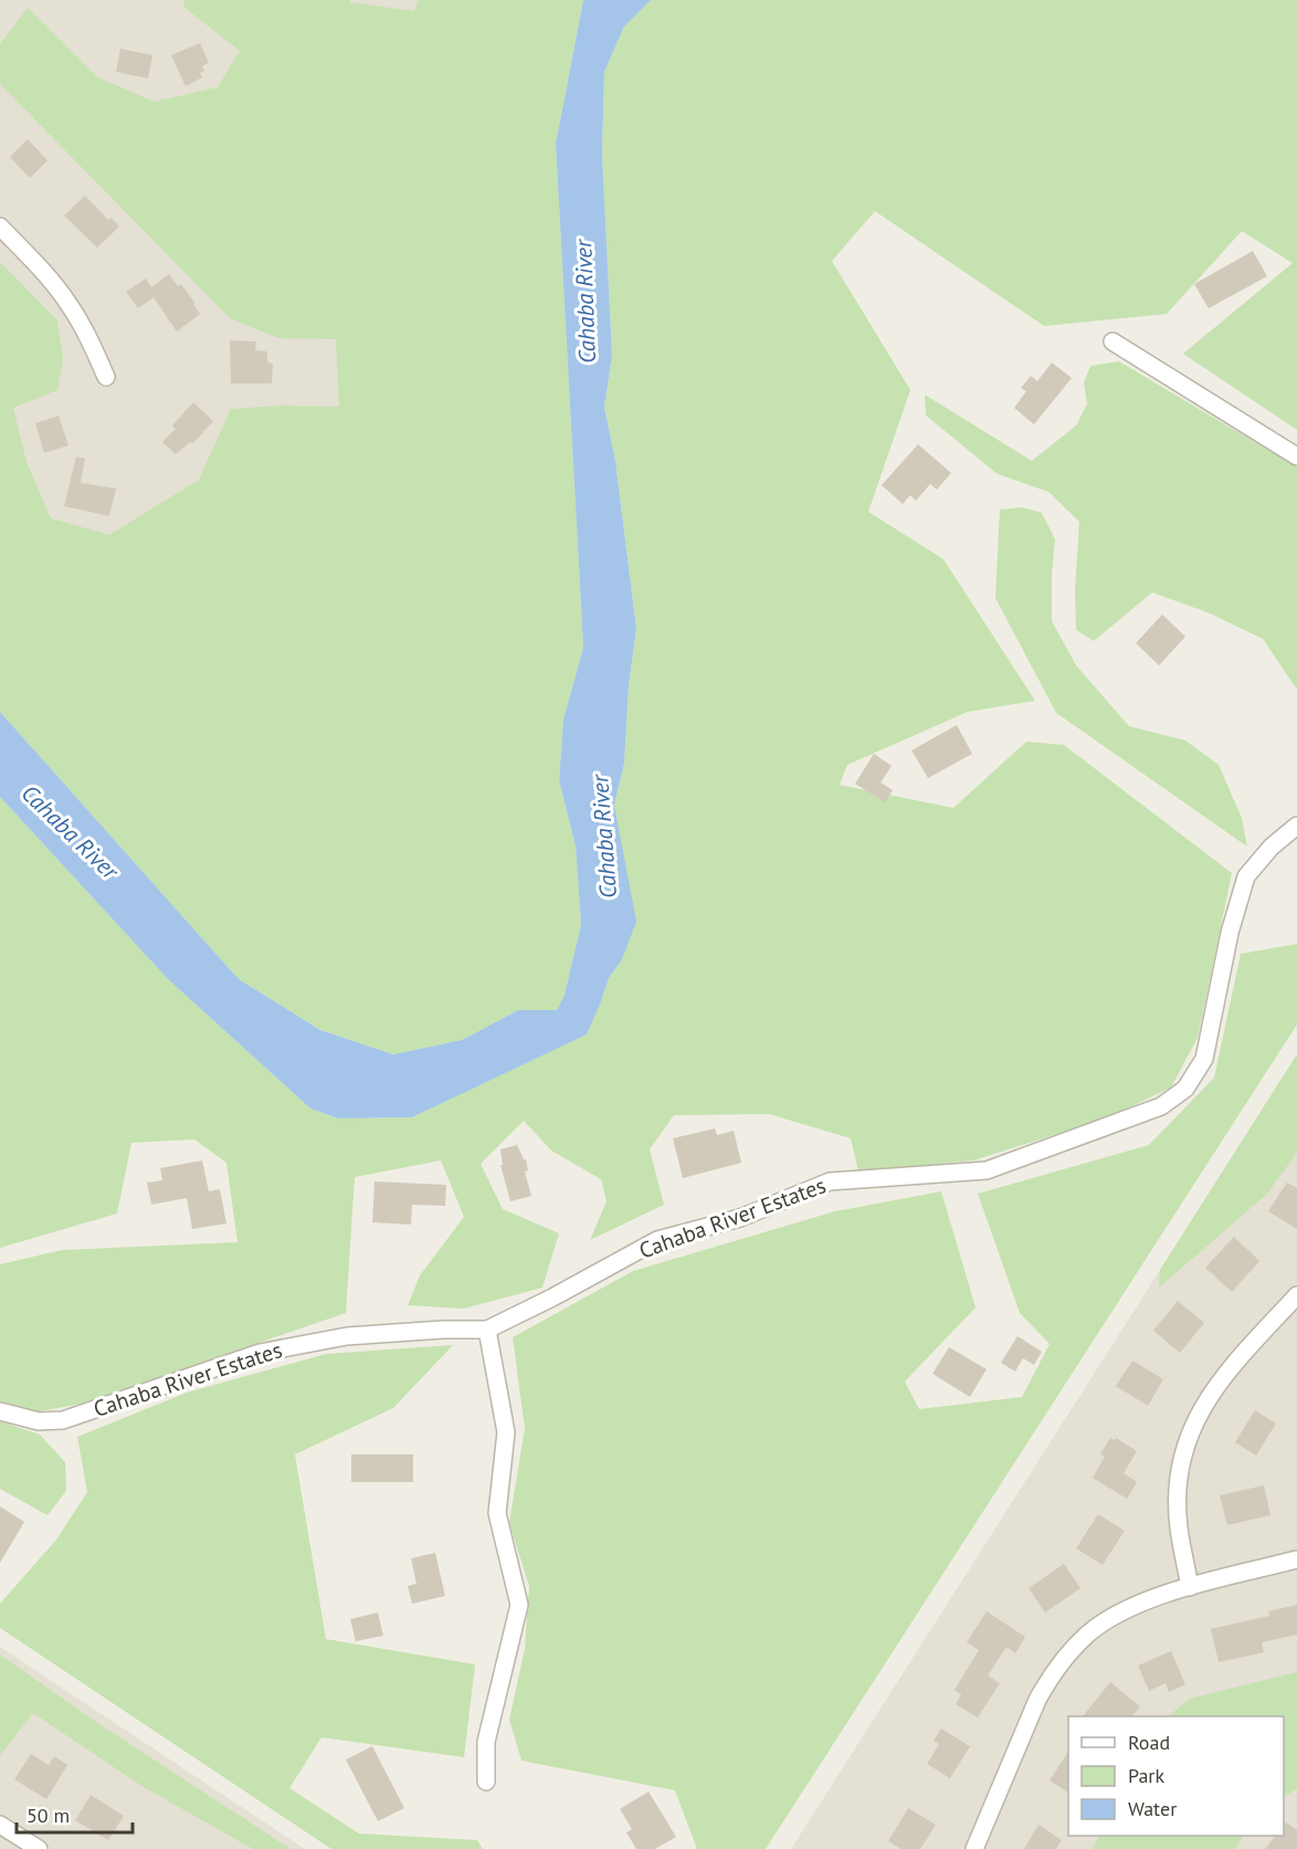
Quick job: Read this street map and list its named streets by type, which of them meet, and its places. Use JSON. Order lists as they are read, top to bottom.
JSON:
{
  "streets": {
    "street": ["Cahaba River Estates"]
  },
  "water": ["Cahaba River"],
  "legend": ["Road", "Park", "Water"],
  "scale_bar": "50 m"
}
